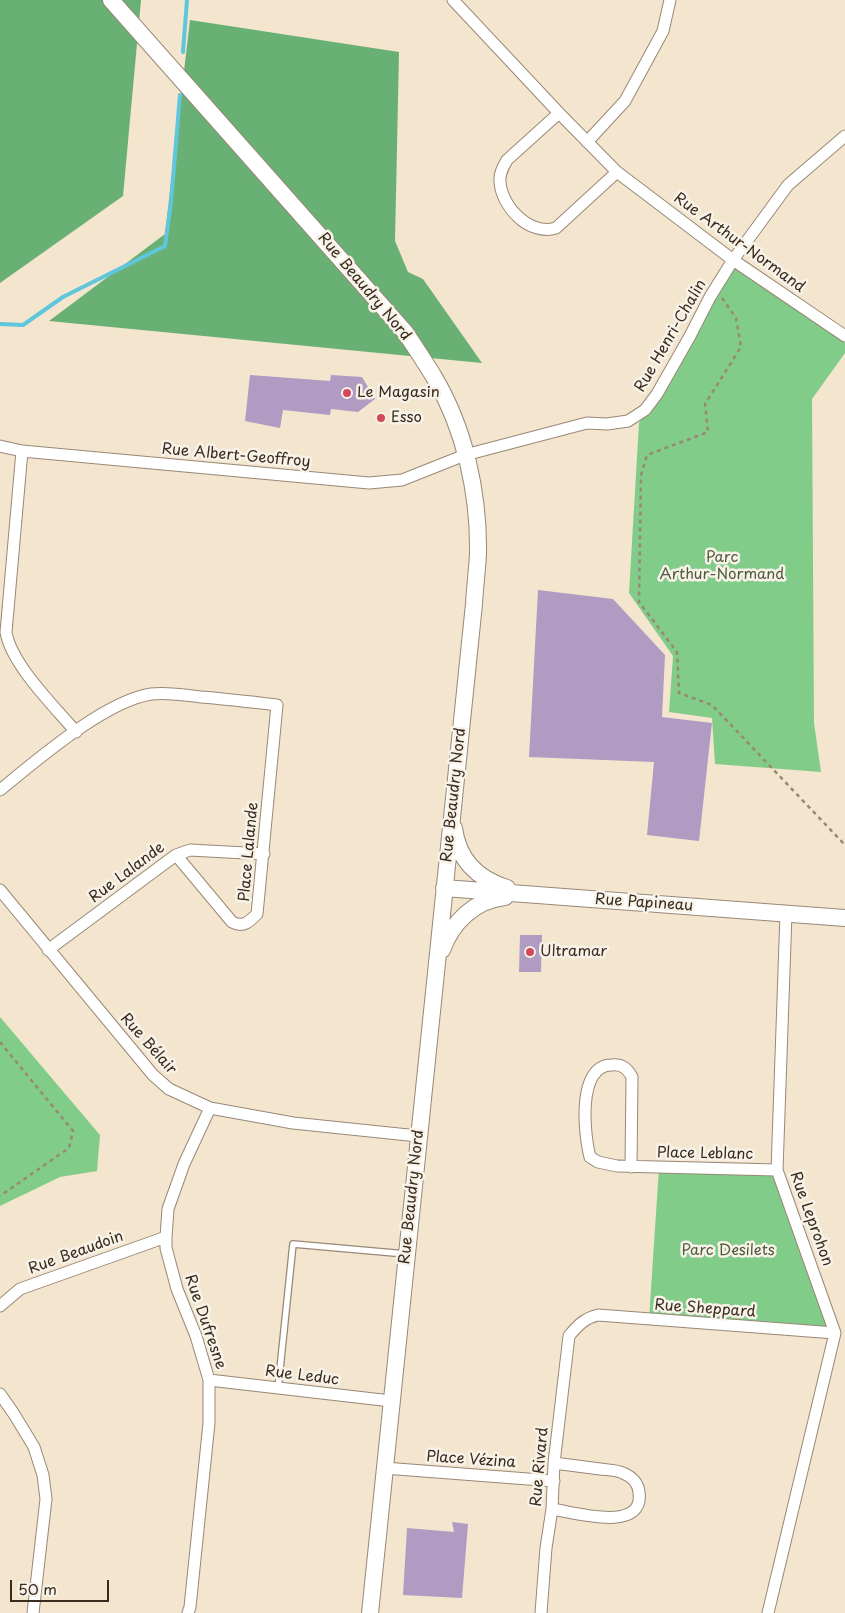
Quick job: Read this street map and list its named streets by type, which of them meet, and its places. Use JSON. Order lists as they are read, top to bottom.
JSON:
{
  "streets": {
    "main road": ["Rue Beaudry Nord", "Rue Papineau"],
    "street": [
      "Rue Arthur-Normand",
      "Rue Henri-Chalin",
      "Rue Albert-Geoffroy",
      "Place Lalande",
      "Rue Lalande",
      "Rue Bélair",
      "Place Leblanc",
      "Rue Leprohon",
      "Rue Beaudoin",
      "Rue Sheppard",
      "Rue Dufresne",
      "Rue Leduc",
      "Place Vézina",
      "Rue Rivard"
    ]
  },
  "crossings": [
    ["Rue Arthur-Normand", "Rue Henri-Chalin"],
    ["Rue Beaudry Nord", "Rue Henri-Chalin"],
    ["Rue Beaudry Nord", "Rue Albert-Geoffroy"],
    ["Rue Beaudry Nord", "Rue Papineau"],
    ["Rue Beaudry Nord", "Rue Bélair"],
    ["Rue Beaudry Nord", "Rue Leduc"],
    ["Rue Beaudry Nord", "Place Vézina"],
    ["Rue Henri-Chalin", "Rue Albert-Geoffroy"],
    ["Place Lalande", "Rue Lalande"],
    ["Rue Lalande", "Rue Bélair"],
    ["Rue Papineau", "Rue Leprohon"],
    ["Rue Bélair", "Rue Dufresne"],
    ["Place Leblanc", "Rue Leprohon"],
    ["Rue Leprohon", "Rue Sheppard"],
    ["Rue Beaudoin", "Rue Dufresne"],
    ["Rue Sheppard", "Rue Rivard"],
    ["Rue Dufresne", "Rue Leduc"],
    ["Place Vézina", "Rue Rivard"]
  ],
  "parks": ["Parc Arthur-Normand", "Parc Desilets"],
  "places": ["Le Magasin", "Esso", "Ultramar"],
  "scale_bar": "50 m"
}
